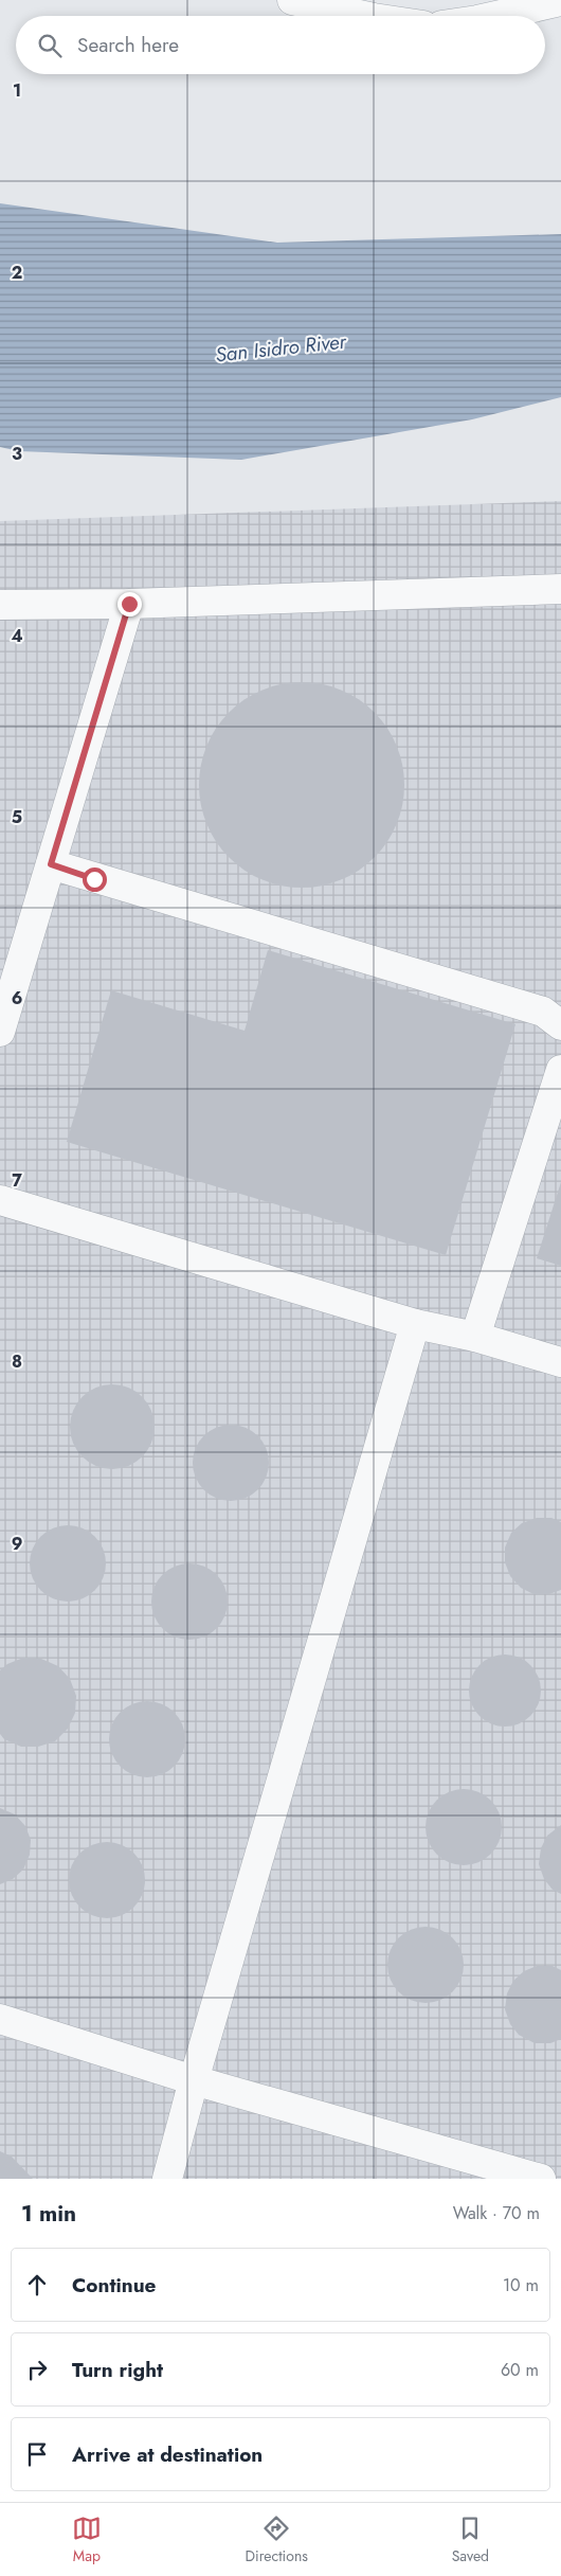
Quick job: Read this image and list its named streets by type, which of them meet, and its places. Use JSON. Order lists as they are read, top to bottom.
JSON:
{
  "water": ["San Isidro River"],
  "page": {
    "search": "Search here",
    "heading": ["1 min", "Walk · 70 m"],
    "list": [
      ["Continue", "10 m"],
      ["Turn right", "60 m"],
      "Arrive at destination"
    ],
    "nav": ["Map", "Directions", "Saved"]
  },
  "grid": {
    "rows": [
      "1",
      "2",
      "3",
      "4",
      "5",
      "6",
      "7",
      "8",
      "9"
    ]
  }
}
